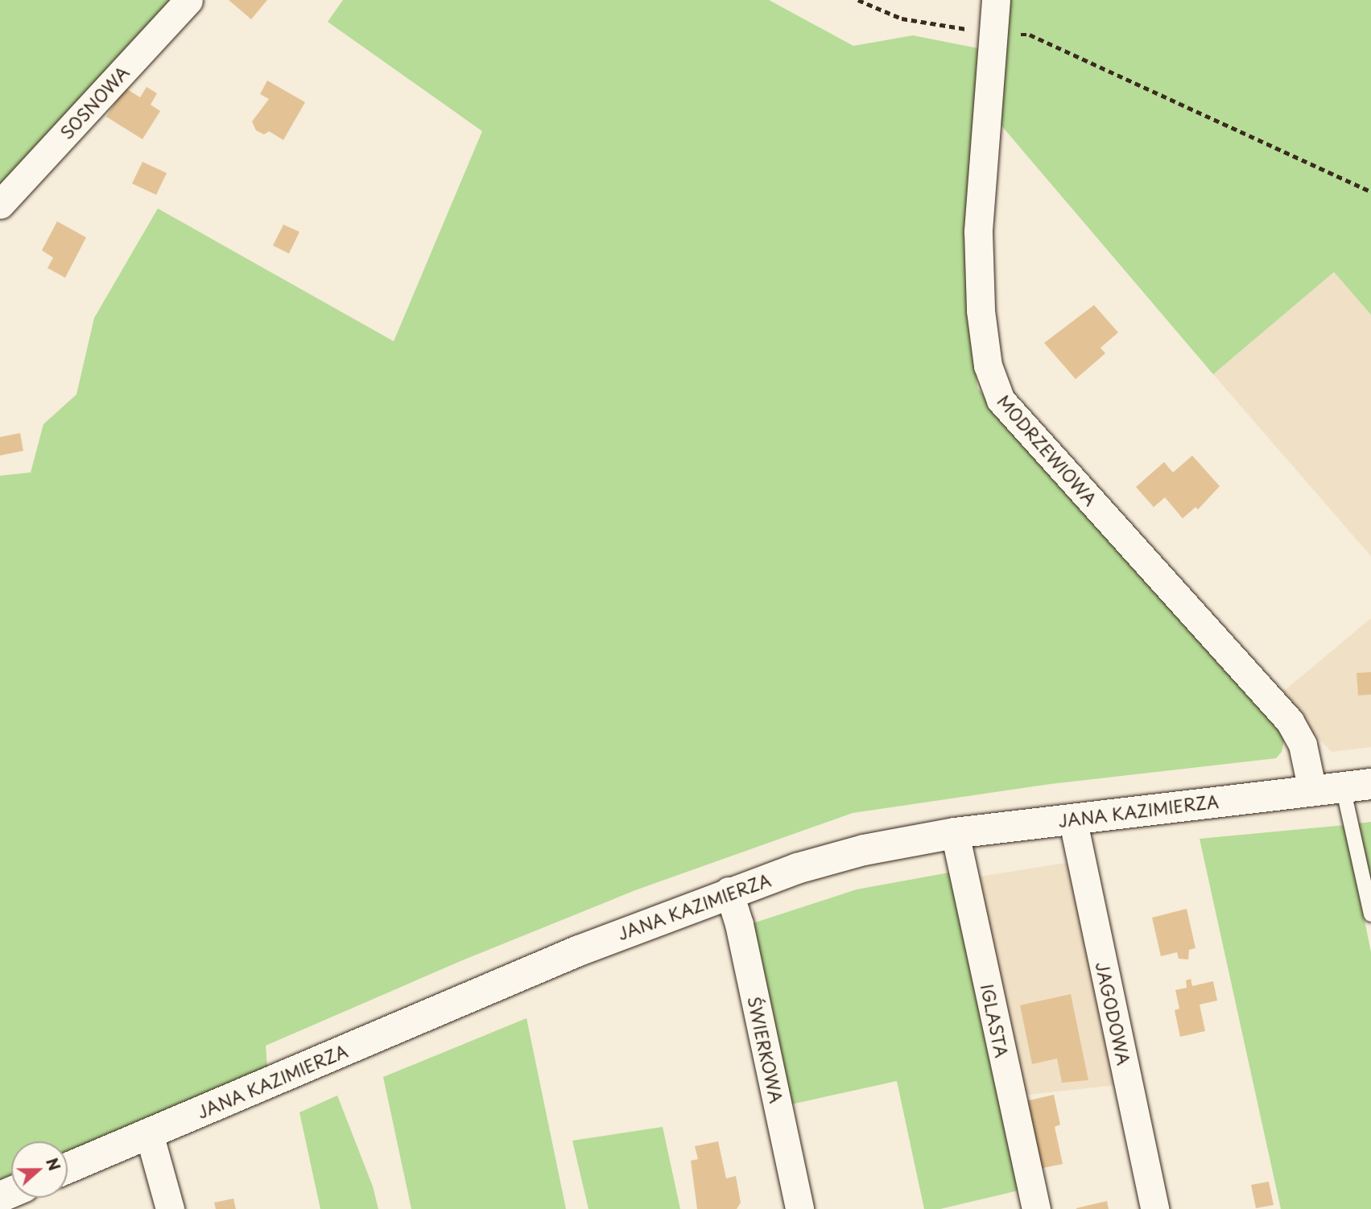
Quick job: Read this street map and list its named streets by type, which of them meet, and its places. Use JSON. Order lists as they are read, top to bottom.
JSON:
{
  "streets": {
    "main road": ["JANA KAZIMIERZA"],
    "street": [
      "SOSNOWA",
      "MODRZEWIOWA",
      "JAGODOWA",
      "IGLASTA",
      "ŚWIERKOWA"
    ]
  },
  "crossings": [
    ["MODRZEWIOWA", "JANA KAZIMIERZA"],
    ["JANA KAZIMIERZA", "JAGODOWA"],
    ["JANA KAZIMIERZA", "IGLASTA"],
    ["JANA KAZIMIERZA", "ŚWIERKOWA"]
  ],
  "north": "right"
}
